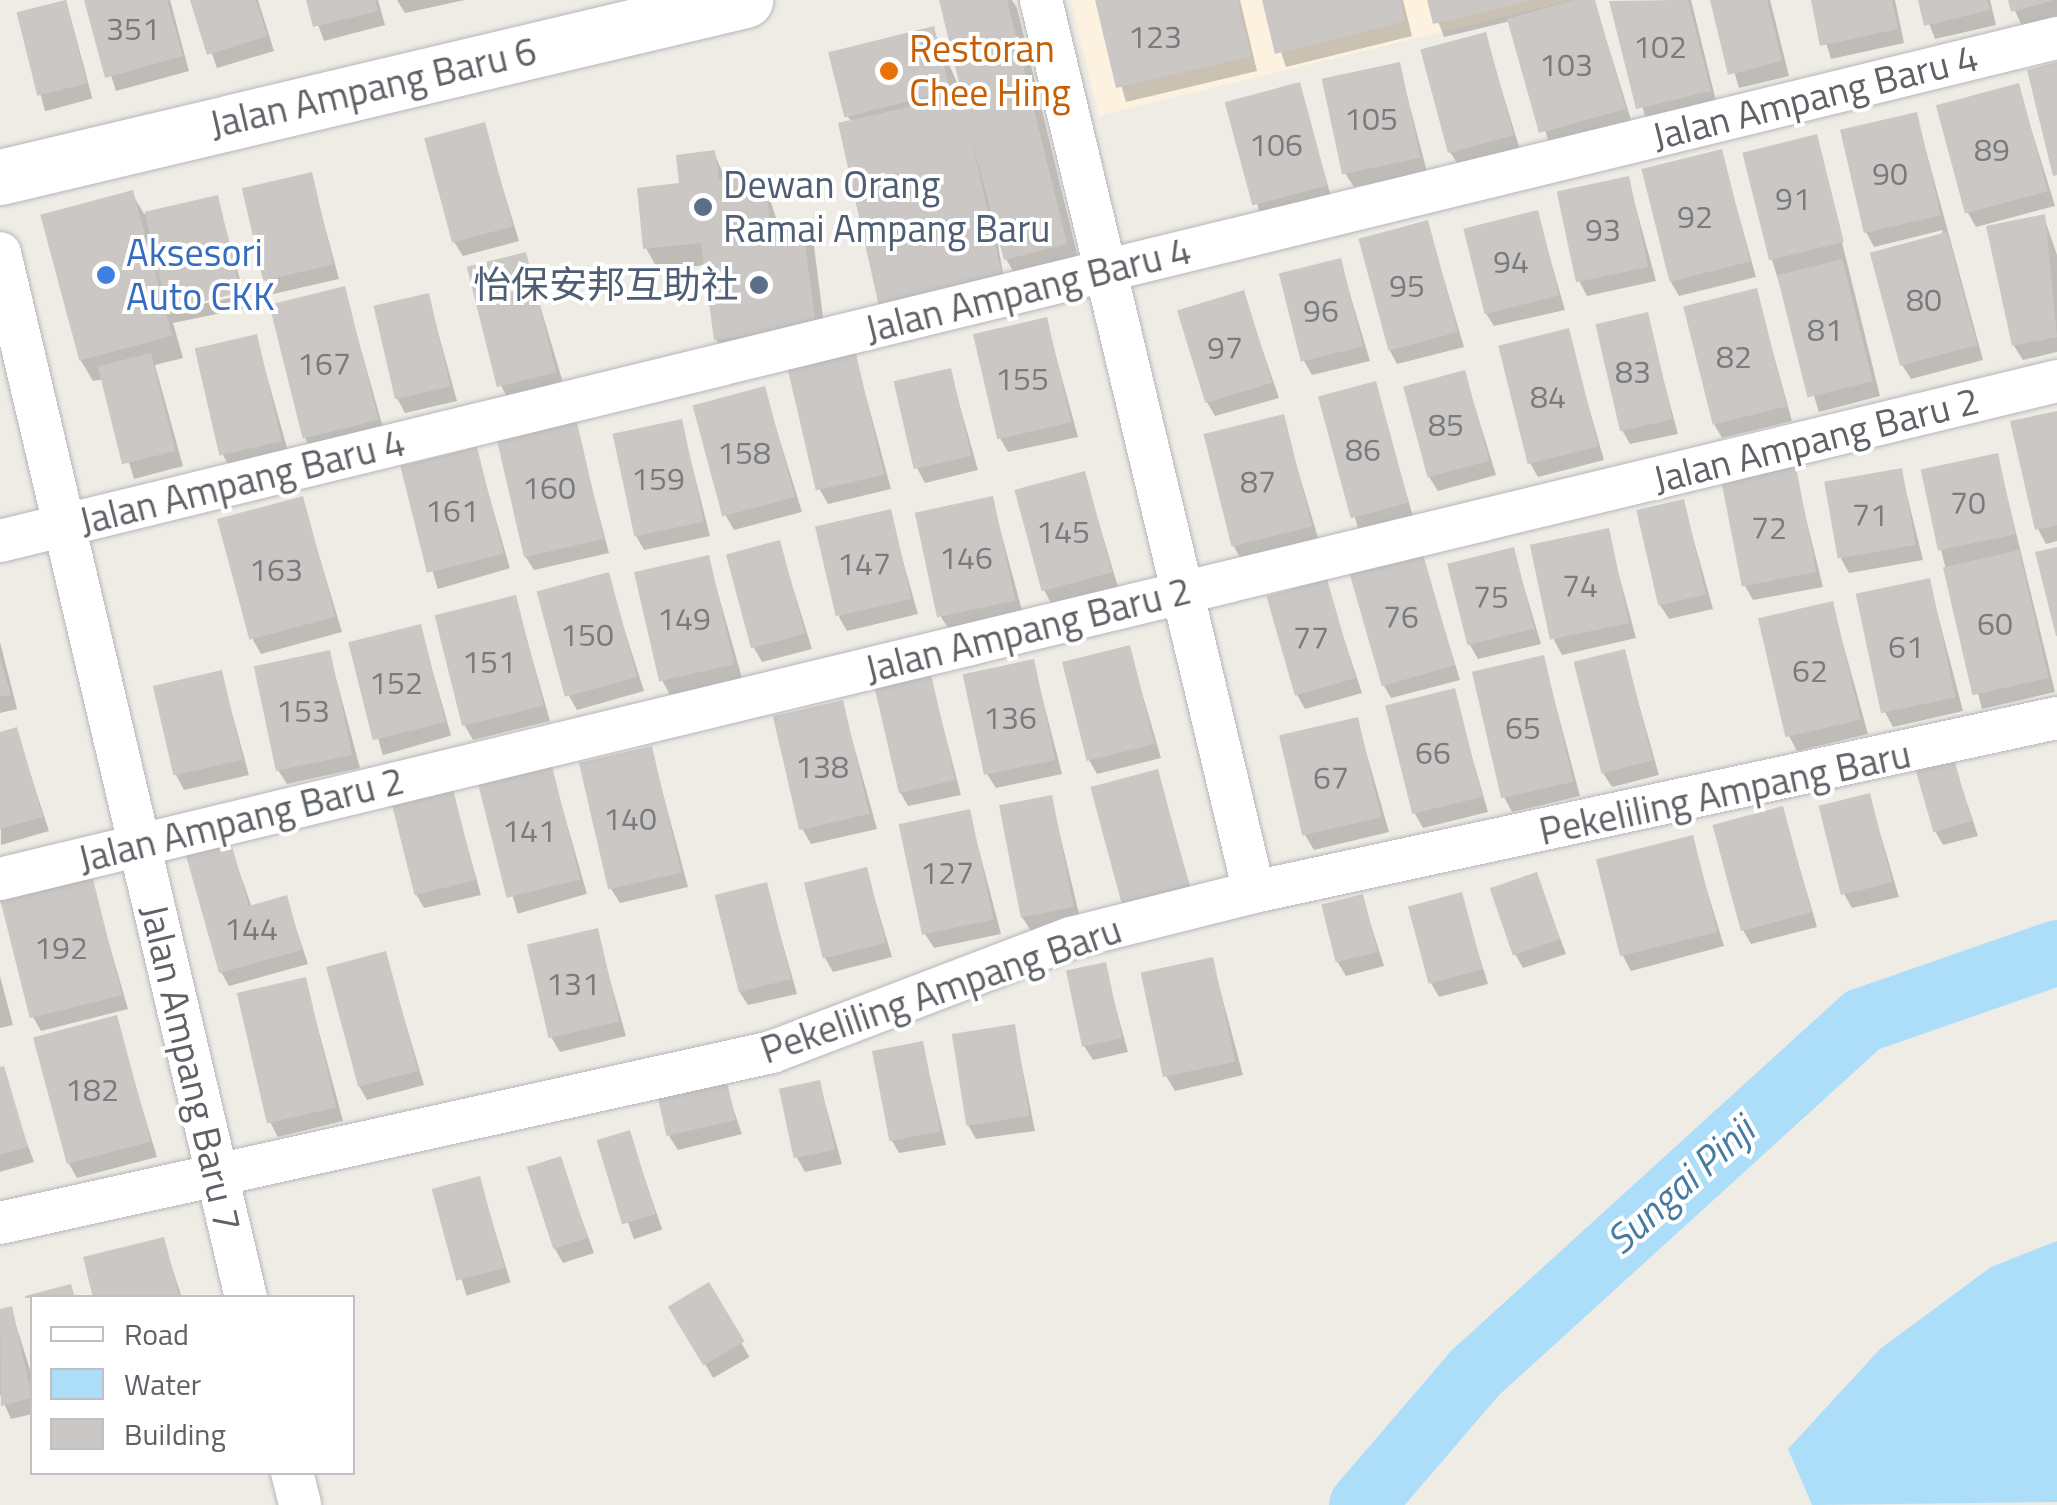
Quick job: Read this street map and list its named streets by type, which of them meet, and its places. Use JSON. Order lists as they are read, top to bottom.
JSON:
{
  "streets": {
    "main road": ["Jalan Ampang Baru 6"],
    "street": [
      "Jalan Ampang Baru 4",
      "Jalan Ampang Baru 2",
      "Pekeliling Ampang Baru",
      "Jalan Ampang Baru 7"
    ]
  },
  "crossings": [
    ["Jalan Ampang Baru 4", "Jalan Ampang Baru 7"],
    ["Jalan Ampang Baru 2", "Jalan Ampang Baru 7"],
    ["Pekeliling Ampang Baru", "Jalan Ampang Baru 7"]
  ],
  "water": ["Sungai Pinji"],
  "places": [
    "Restoran Chee Hing",
    "Dewan Orang Ramai Ampang Baru",
    "Aksesori Auto CKK",
    "怡保安邦互助社"
  ],
  "house_numbers": [
    "351",
    "123",
    "102",
    "103",
    "105",
    "106",
    "89",
    "90",
    "91",
    "92",
    "93",
    "94",
    "95",
    "80",
    "96",
    "81",
    "97",
    "82",
    "167",
    "83",
    "155",
    "84",
    "85",
    "86",
    "158",
    "159",
    "87",
    "160",
    "70",
    "161",
    "71",
    "72",
    "145",
    "146",
    "147",
    "163",
    "74",
    "75",
    "76",
    "149",
    "60",
    "150",
    "77",
    "61",
    "151",
    "62",
    "152",
    "153",
    "136",
    "65",
    "66",
    "138",
    "67",
    "140",
    "141",
    "127",
    "144",
    "192",
    "131",
    "182"
  ],
  "legend": ["Road", "Water", "Building"]
}
